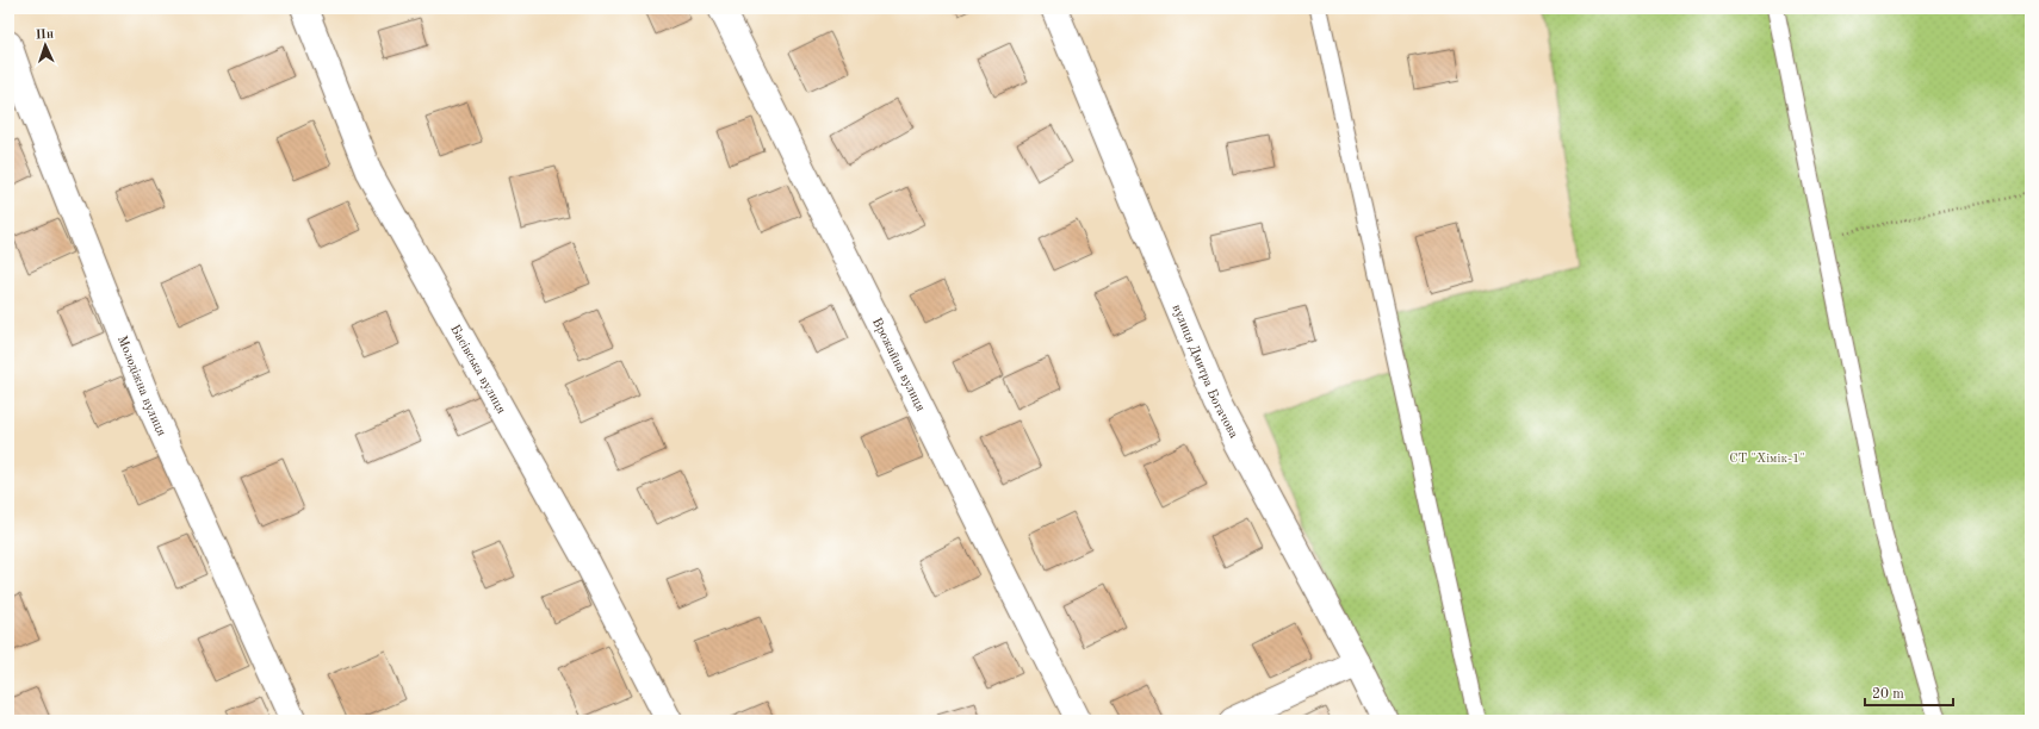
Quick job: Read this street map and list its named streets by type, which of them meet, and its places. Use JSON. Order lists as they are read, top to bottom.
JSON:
{
  "streets": {
    "street": [
      "Врожайна вулиця",
      "Басівська вулиця",
      "вулиця Дмитра Богачова",
      "Молодіжна вулиця"
    ]
  },
  "parks": ["СТ \"Хімік-1\""],
  "scale_bar": "20 m",
  "north": "top"
}
